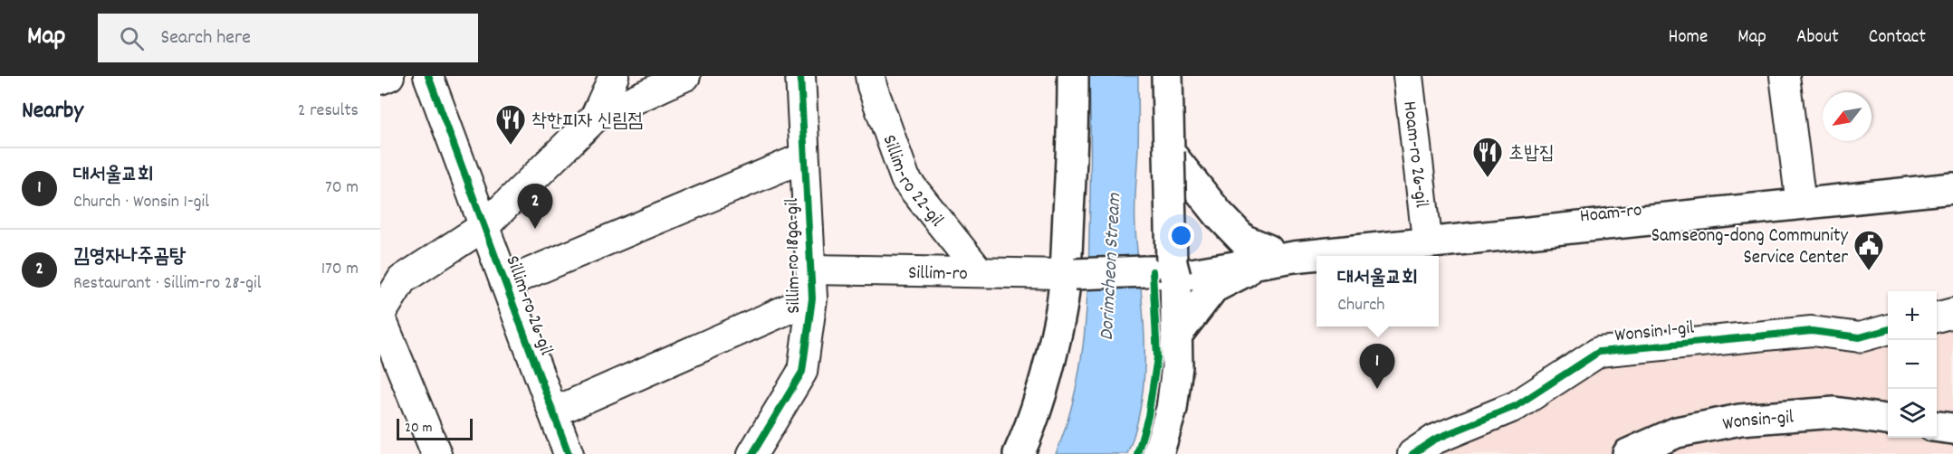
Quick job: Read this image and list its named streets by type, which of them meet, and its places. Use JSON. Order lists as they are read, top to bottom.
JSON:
{
  "streets": {
    "main road": ["Hoam-ro", "Wonsin-gil"],
    "street": [
      "Hoam-ro 26-gil",
      "Sillim-ro 22-gil",
      "Sillim-ro 18ga-gil",
      "Sillim-ro",
      "Sillim-ro 26-gil",
      "Wonsin 1-gil"
    ]
  },
  "crossings": [
    ["Hoam-ro 26-gil", "Hoam-ro"],
    ["Sillim-ro 22-gil", "Sillim-ro"],
    ["Sillim-ro 18ga-gil", "Sillim-ro"],
    ["Sillim-ro 18ga-gil", "Sillim-ro 26-gil"]
  ],
  "water": ["Dorimcheon Stream"],
  "places": {
    "restaurant": ["착한피자 신림점", "초밥집"],
    "public building": ["Samseong-dong Community Service Center"]
  },
  "scale_bar": "20 m",
  "north": "bottom left",
  "page": {
    "header": "Map",
    "search": "Search here",
    "nav": [
      "Home",
      "Map",
      "About",
      "Contact"
    ],
    "heading": ["Nearby", "2 results"],
    "list": [
      {
        "mark": "1",
        "name": "대서울교회",
        "note": "Church · Wonsin 1-gil",
        "value": "70 m"
      },
      {
        "mark": "2",
        "name": "김영자나주곰탕",
        "note": "Restaurant · Sillim-ro 28-gil",
        "value": "170 m"
      }
    ],
    "pins": ["2", "1"],
    "popup": ["대서울교회", "Church"],
    "map_buttons": ["+", "−"],
    "scale": "20 m"
  }
}
